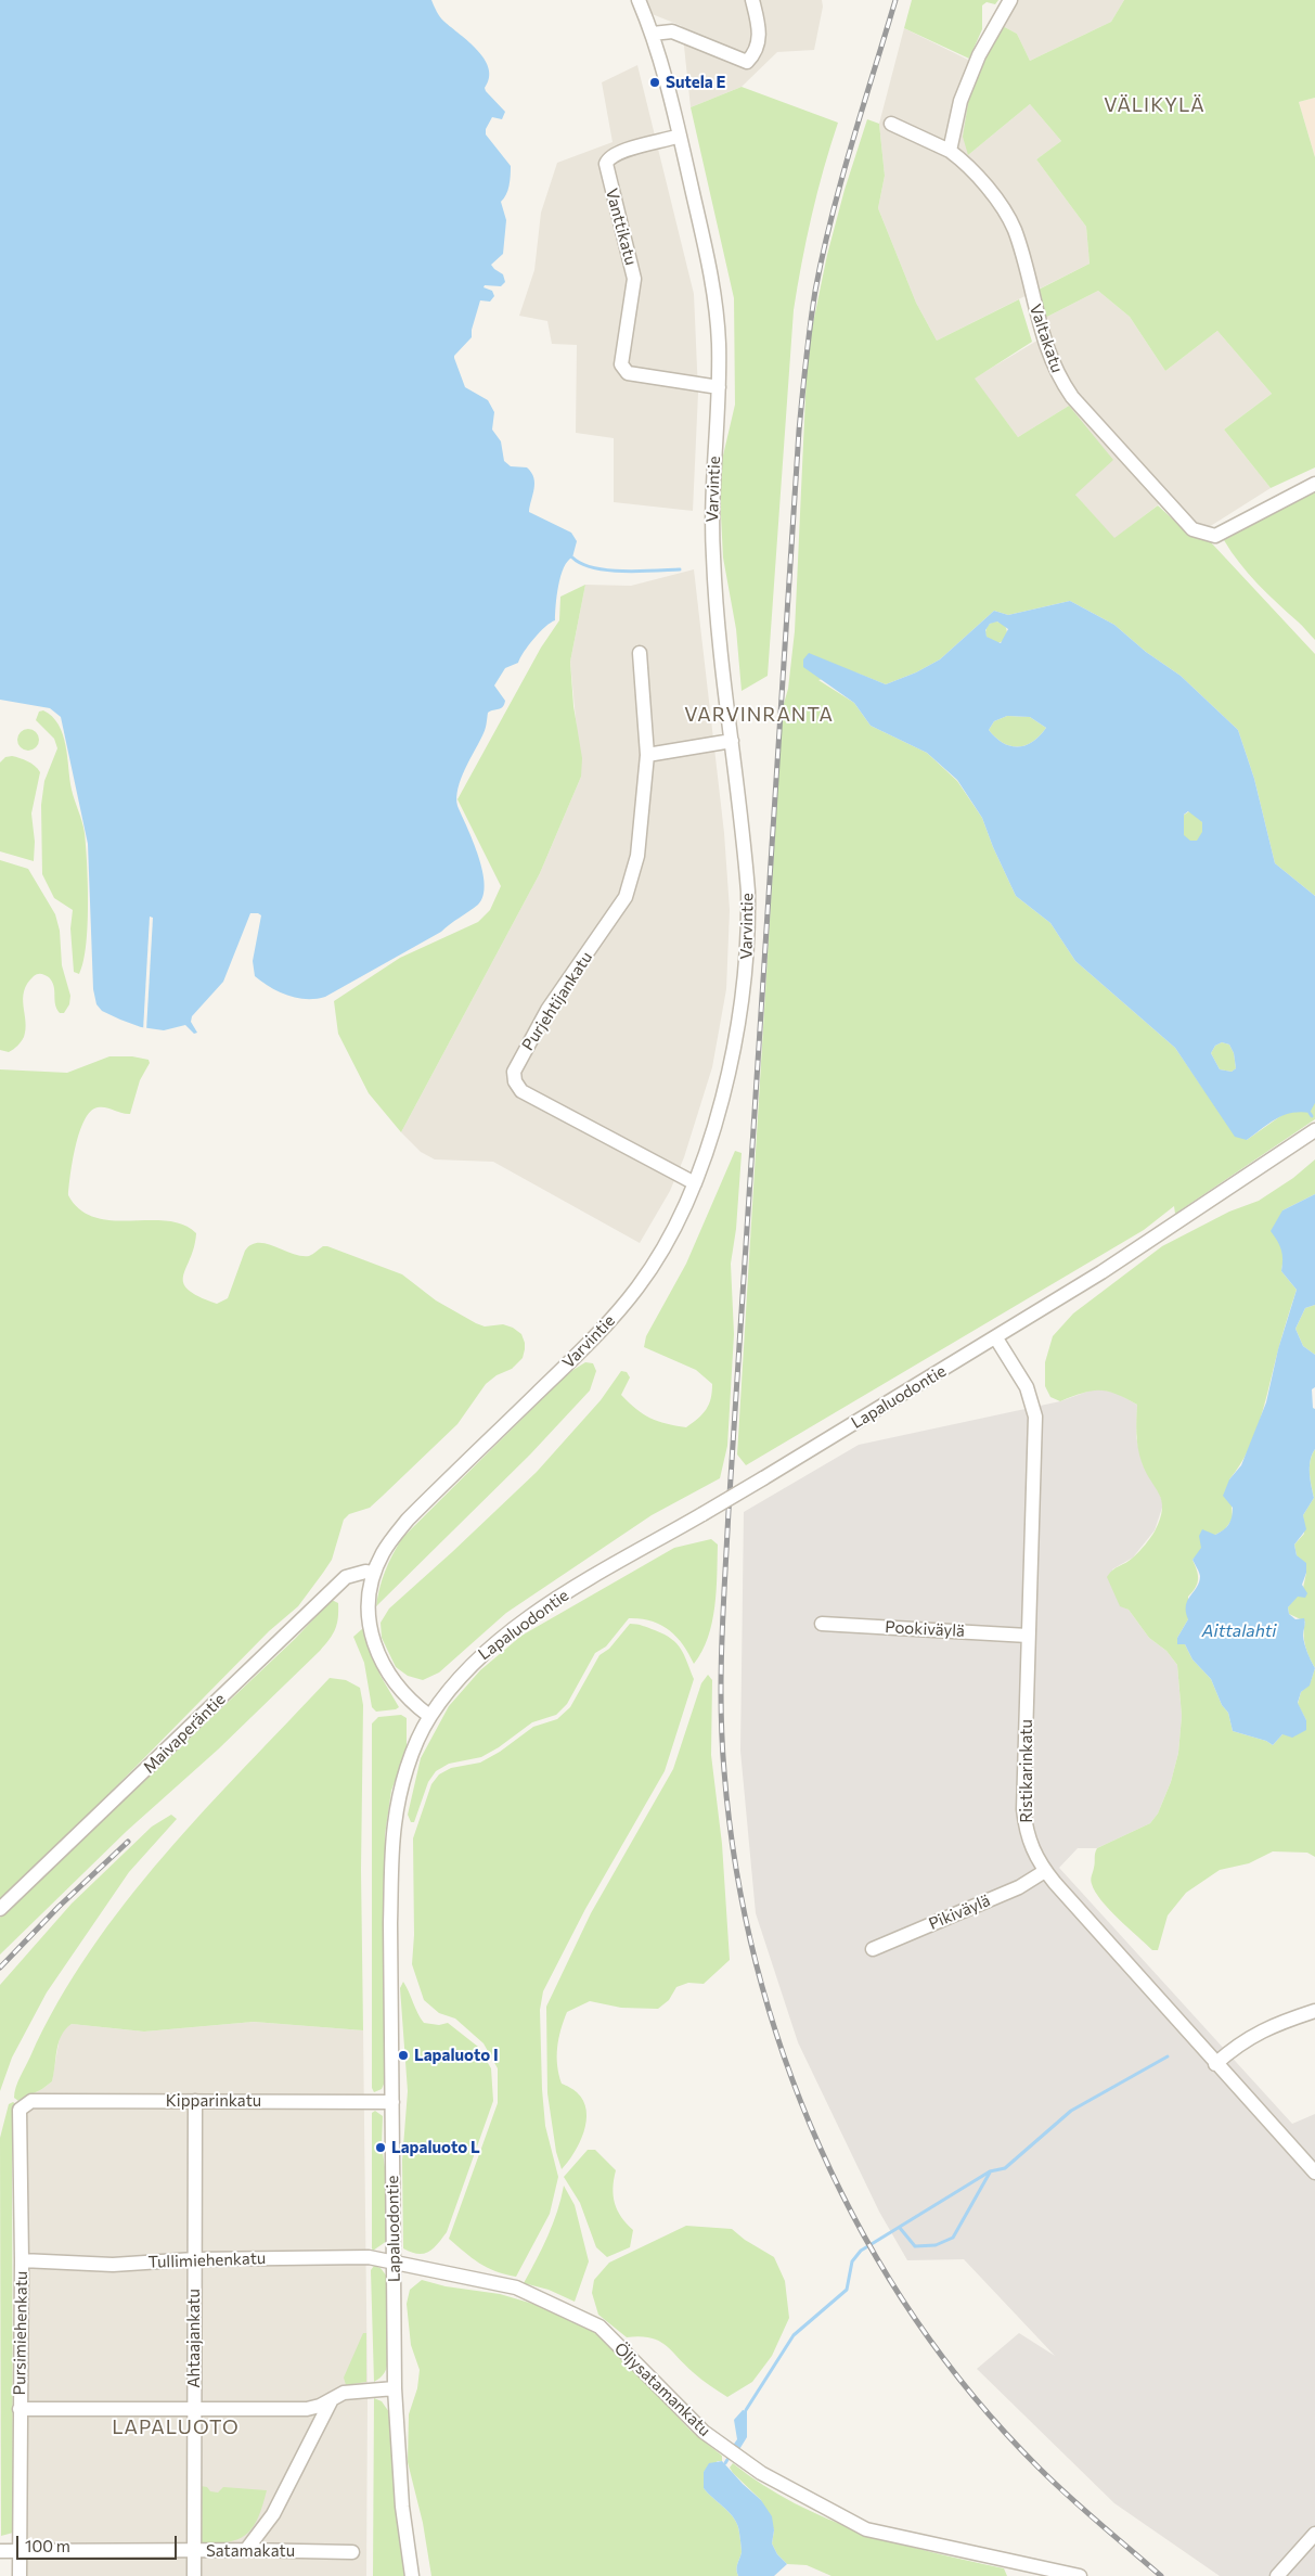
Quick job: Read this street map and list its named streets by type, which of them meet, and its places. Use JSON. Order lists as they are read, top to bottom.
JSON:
{
  "streets": {
    "street": [
      "Vanttikatu",
      "Valtakatu",
      "Varvintie",
      "Purjehtijankatu",
      "Lapaluodontie",
      "Pookiväylä",
      "Maivaperäntie",
      "Ristikarinkatu",
      "Pikiväylä",
      "Kipparinkatu",
      "Tullimiehenkatu",
      "Pursimiehenkatu",
      "Ahtaajankatu",
      "Öljysatamankatu",
      "Satamakatu"
    ]
  },
  "crossings": [
    ["Vanttikatu", "Varvintie"],
    ["Varvintie", "Purjehtijankatu"],
    ["Varvintie", "Lapaluodontie"],
    ["Varvintie", "Maivaperäntie"],
    ["Lapaluodontie", "Ristikarinkatu"],
    ["Lapaluodontie", "Kipparinkatu"],
    ["Lapaluodontie", "Tullimiehenkatu"],
    ["Lapaluodontie", "Öljysatamankatu"],
    ["Pookiväylä", "Ristikarinkatu"],
    ["Ristikarinkatu", "Pikiväylä"],
    ["Kipparinkatu", "Pursimiehenkatu"],
    ["Kipparinkatu", "Ahtaajankatu"],
    ["Tullimiehenkatu", "Pursimiehenkatu"],
    ["Tullimiehenkatu", "Ahtaajankatu"],
    ["Tullimiehenkatu", "Öljysatamankatu"],
    ["Pursimiehenkatu", "Satamakatu"],
    ["Ahtaajankatu", "Satamakatu"]
  ],
  "districts": ["VÄLIKYLÄ", "VARVINRANTA", "LAPALUOTO"],
  "water": ["Aittalahti"],
  "places": ["Sutela E", "Lapaluoto I", "Lapaluoto L"],
  "scale_bar": "100 m"
}
